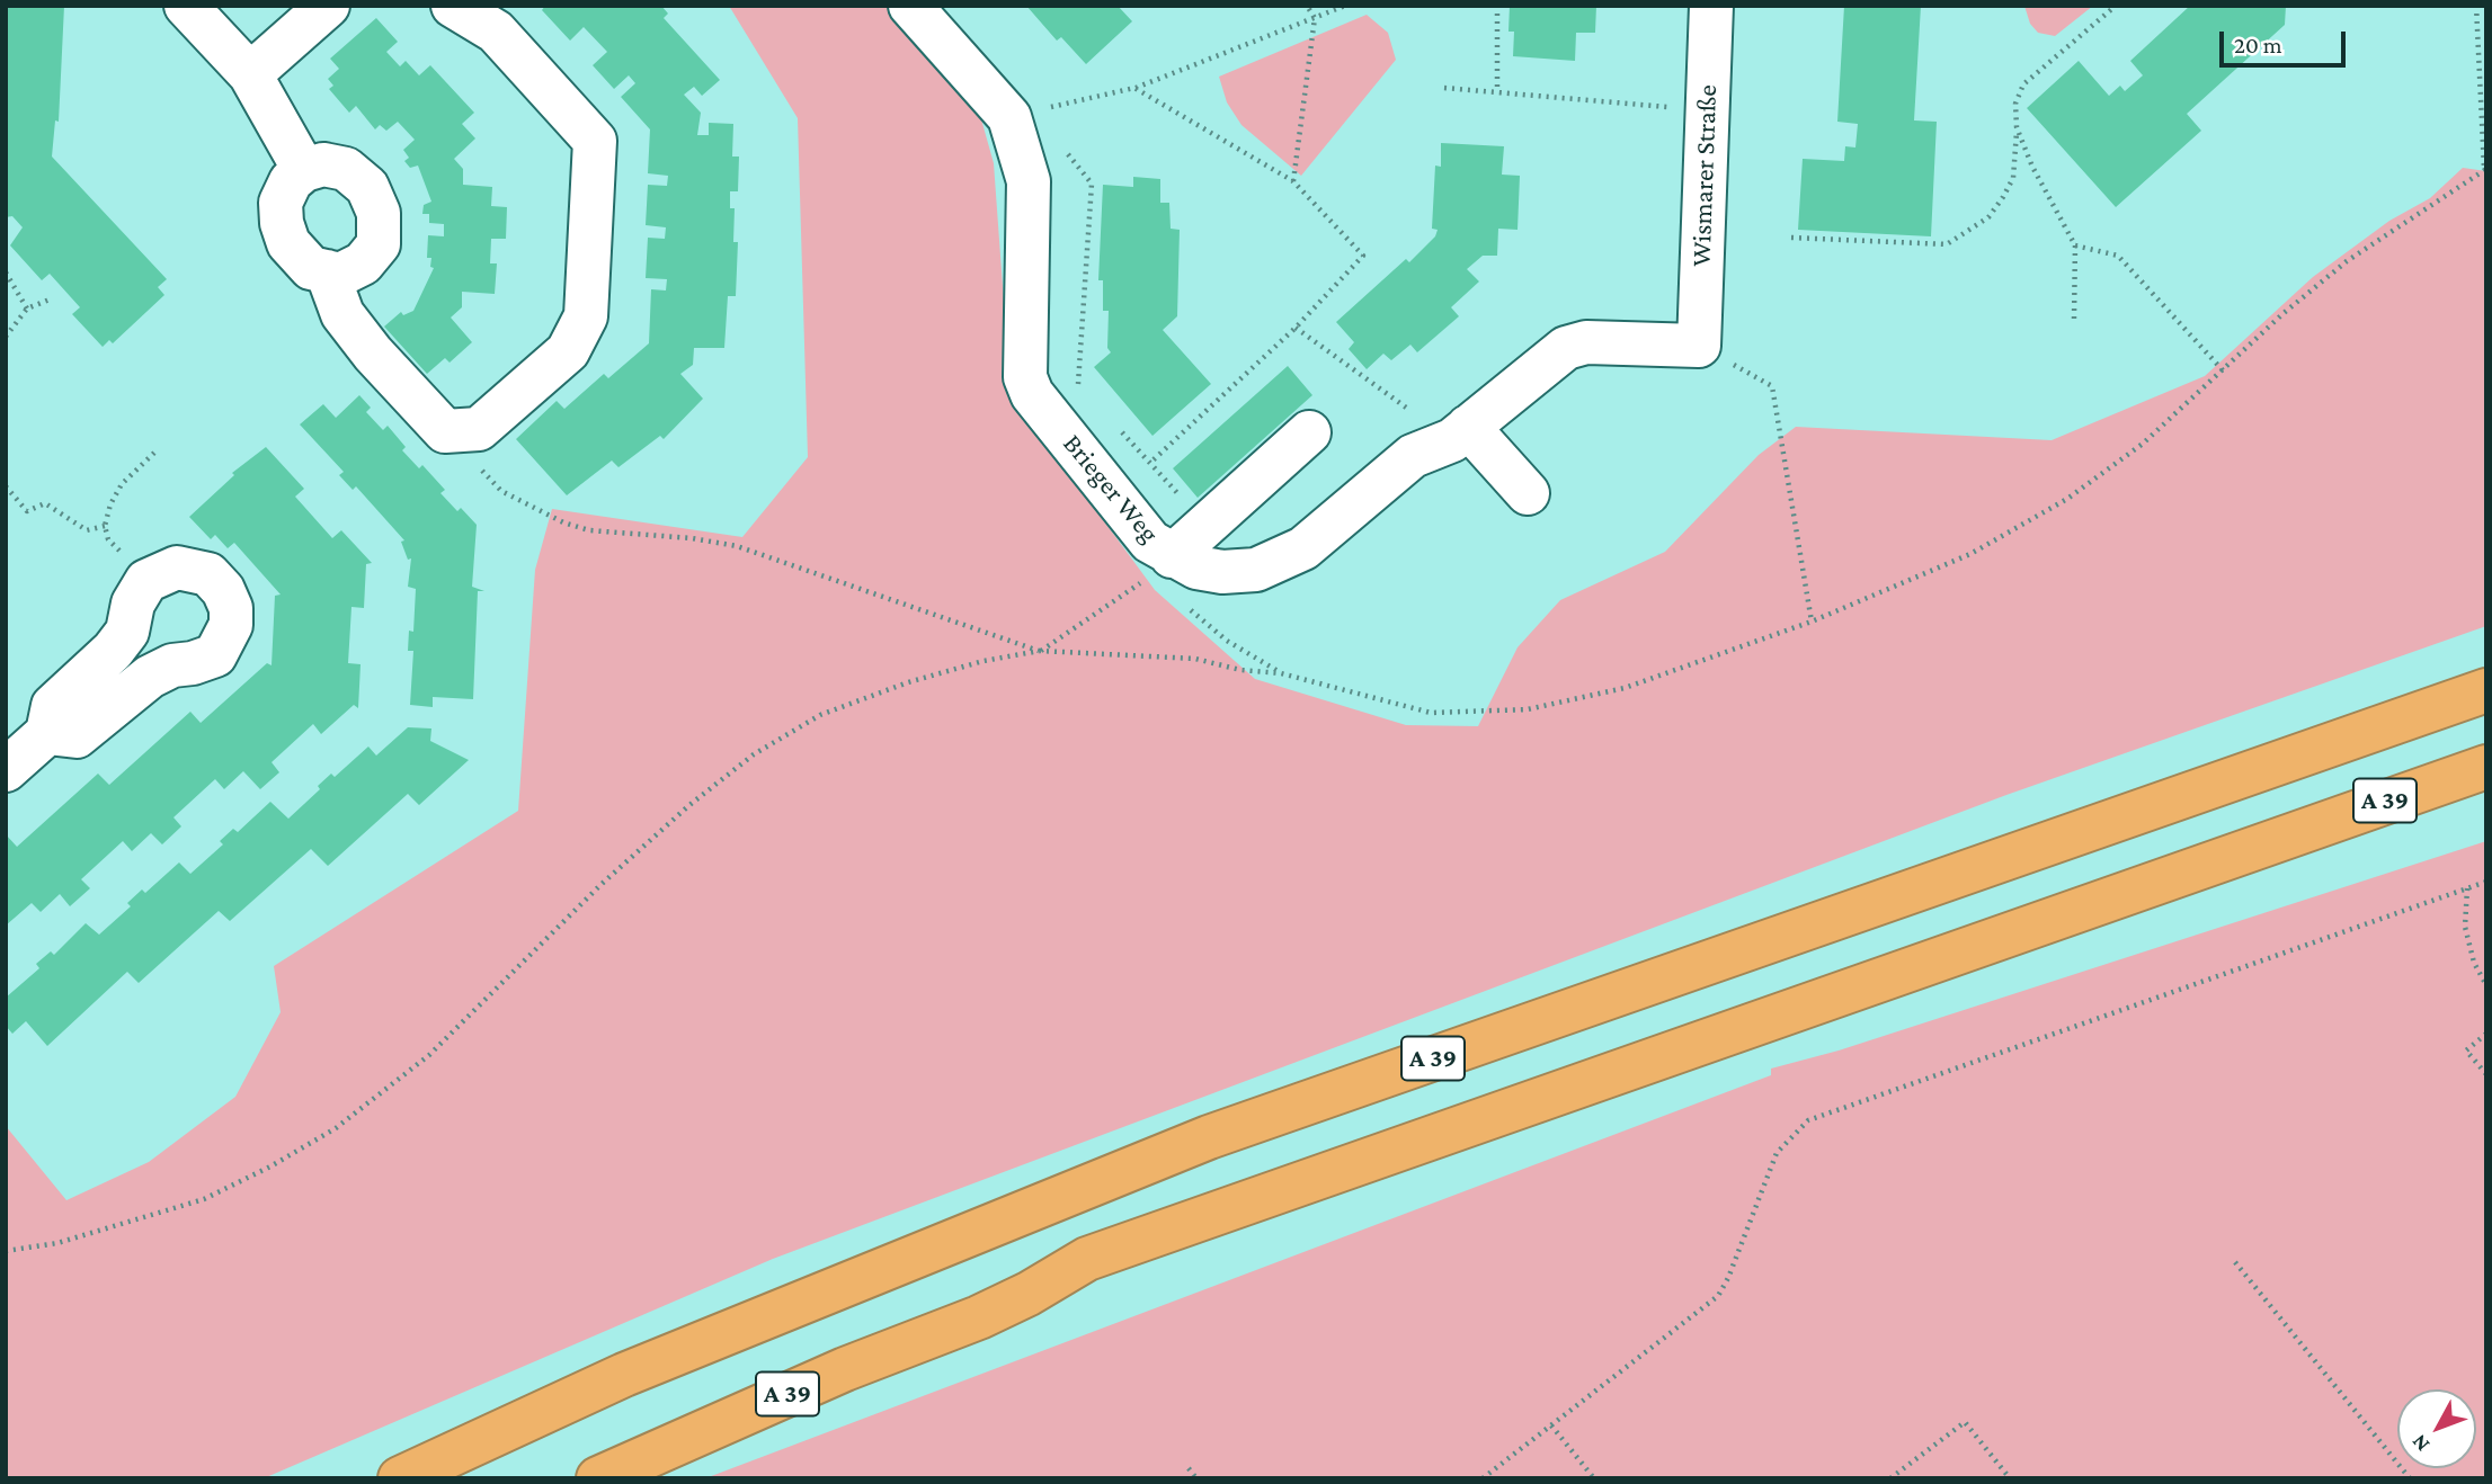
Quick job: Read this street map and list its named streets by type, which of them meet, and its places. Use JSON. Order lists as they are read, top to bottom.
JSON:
{
  "streets": {
    "highway": ["A 39"],
    "street": ["Wismarer Straße", "Brieger Weg"]
  },
  "crossings": [
    ["Wismarer Straße", "Brieger Weg"]
  ],
  "scale_bar": "20 m",
  "north": "bottom left"
}
